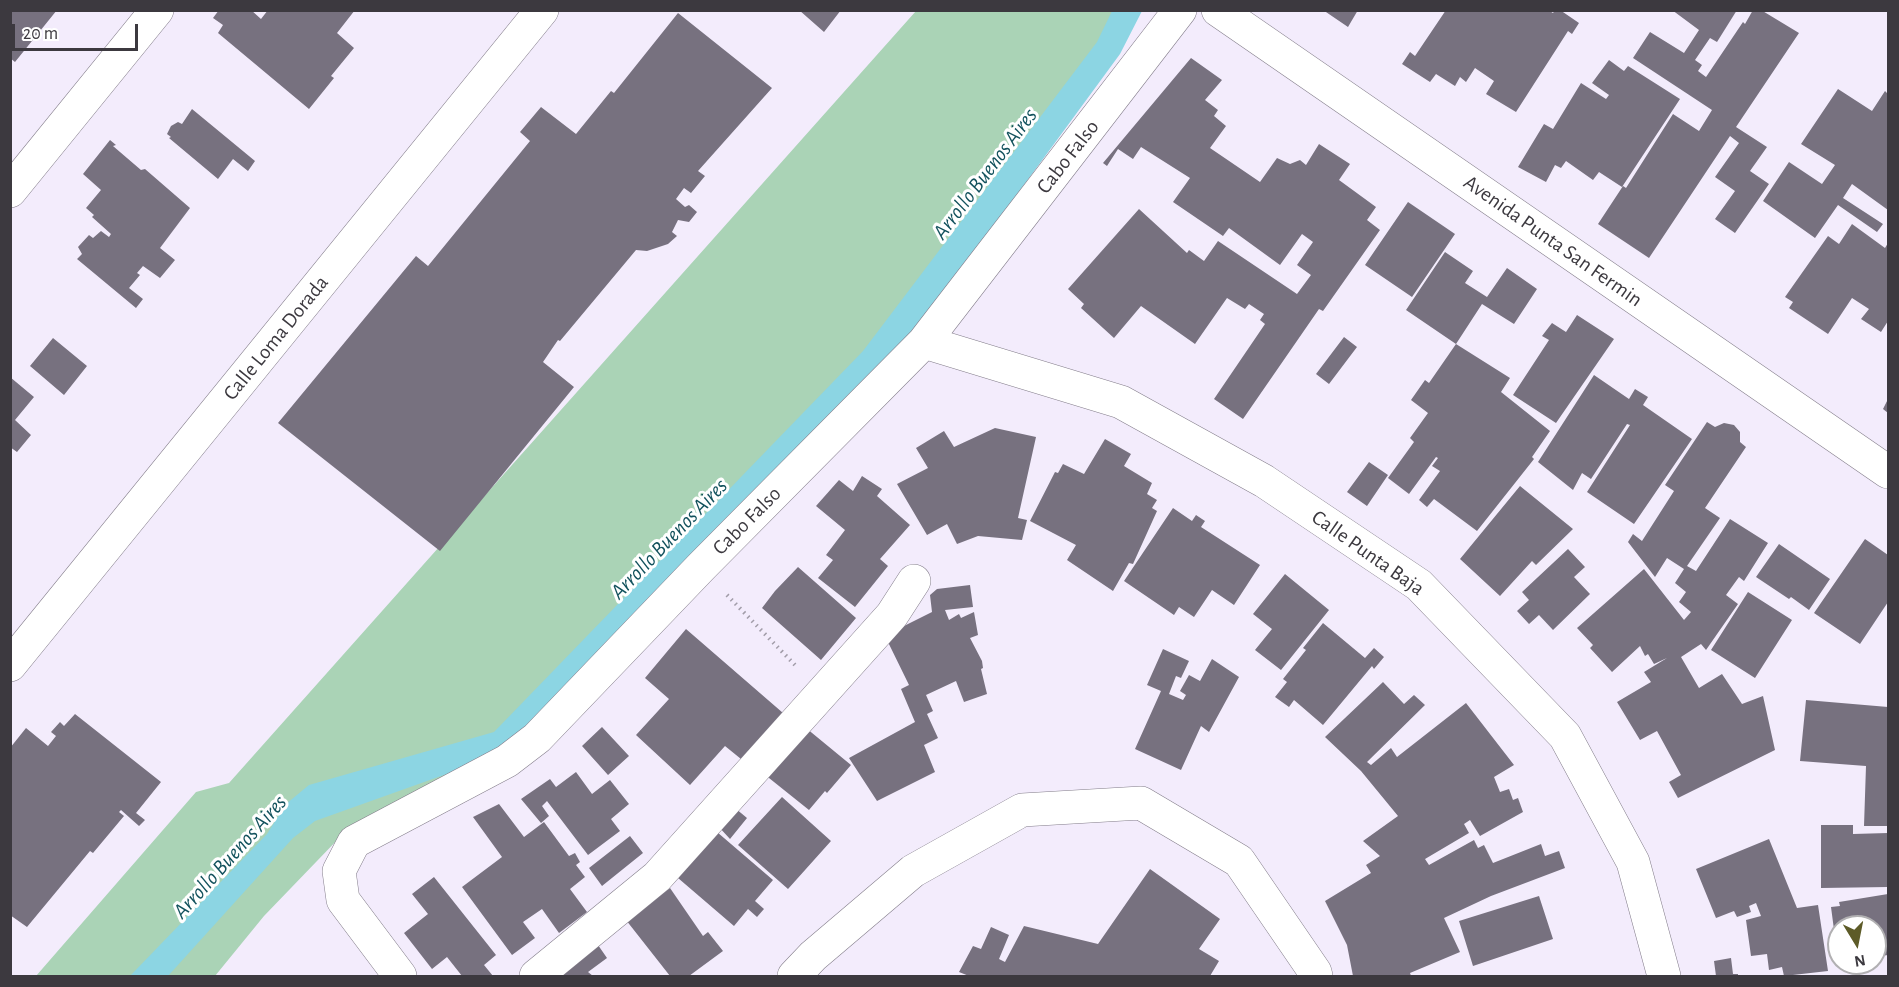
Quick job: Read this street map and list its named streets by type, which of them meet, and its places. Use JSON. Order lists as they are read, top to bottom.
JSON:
{
  "streets": {
    "street": [
      "Cabo Falso",
      "Avenida Punta San Fermin",
      "Calle Loma Dorada",
      "Calle Punta Baja"
    ]
  },
  "crossings": [
    ["Cabo Falso", "Calle Punta Baja"]
  ],
  "water": ["Arrollo Buenos Aires"],
  "scale_bar": "20 m",
  "north": "bottom"
}
